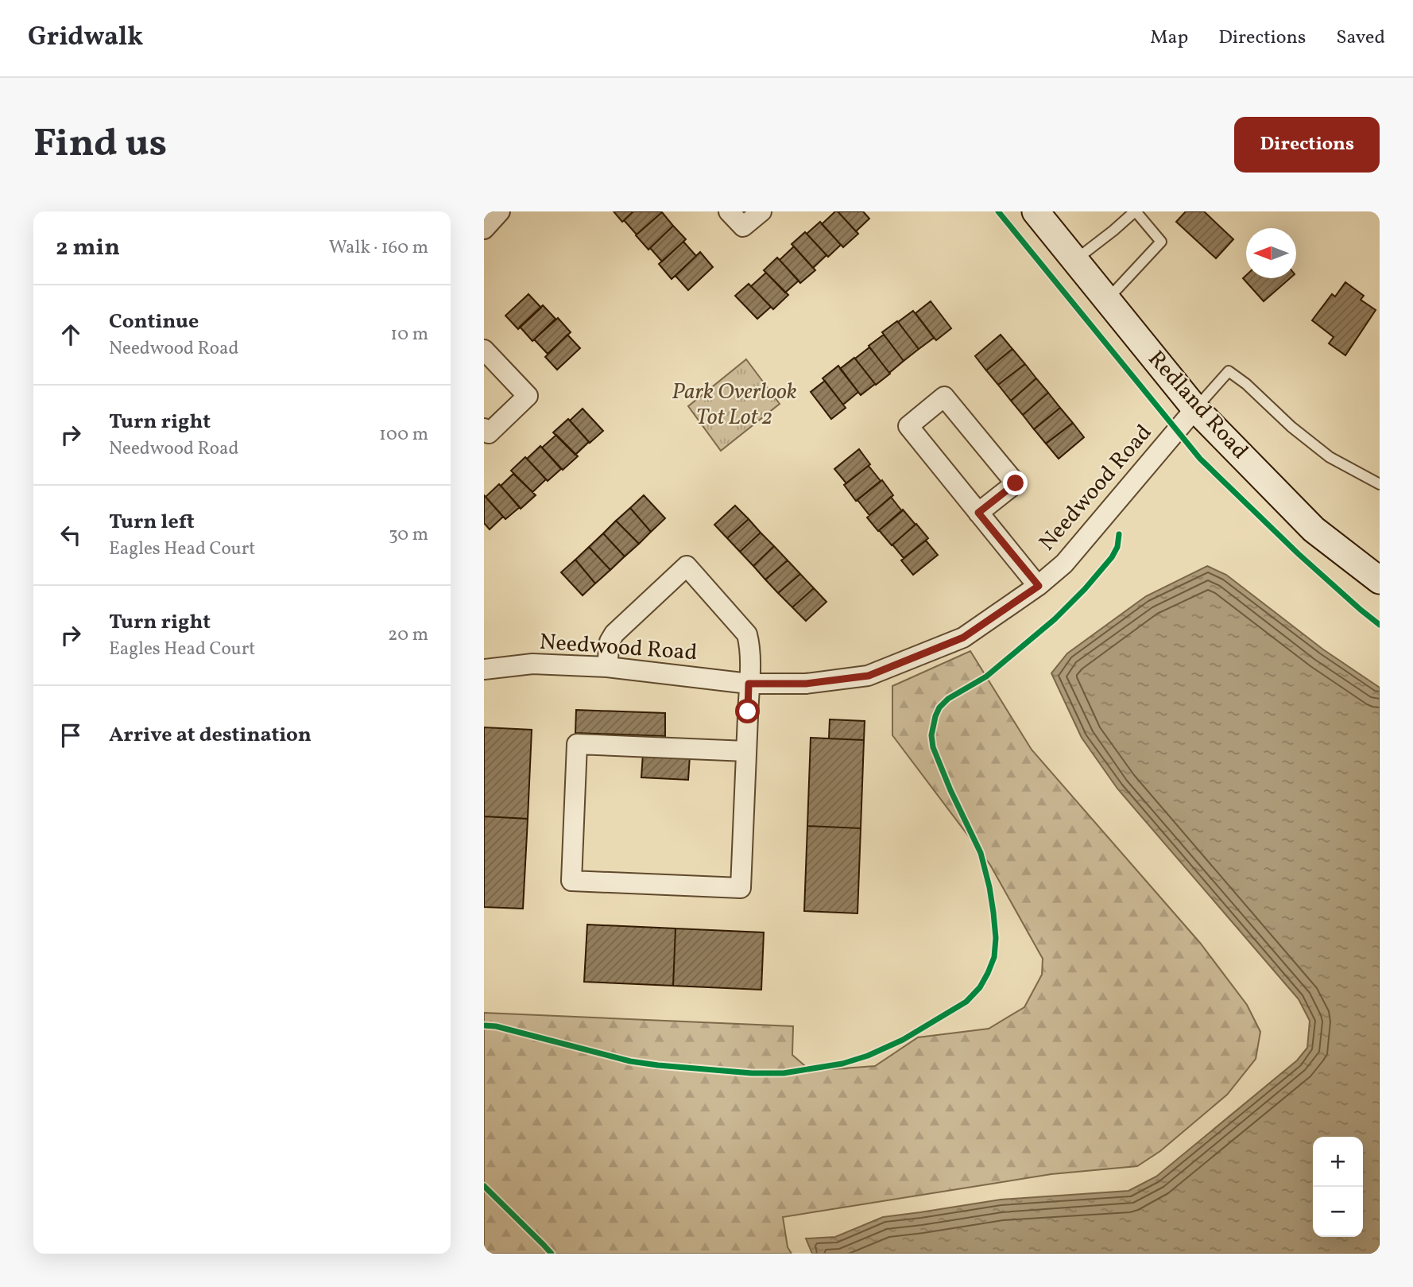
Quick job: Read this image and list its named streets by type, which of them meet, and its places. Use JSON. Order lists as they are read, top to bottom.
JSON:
{
  "streets": {
    "main road": ["Redland Road"],
    "street": ["Needwood Road"]
  },
  "crossings": [
    ["Redland Road", "Needwood Road"]
  ],
  "parks": ["Park Overlook Tot Lot 2"],
  "north": "left",
  "page": {
    "header": "Gridwalk",
    "nav": ["Map", "Directions", "Saved"],
    "buttons": "Directions",
    "title": "Find us",
    "heading": ["2 min", "Walk · 160 m"],
    "list": [
      ["Continue", "Needwood Road", "10 m"],
      ["Turn right", "Needwood Road", "100 m"],
      ["Turn left", "Eagles Head Court", "30 m"],
      ["Turn right", "Eagles Head Court", "20 m"],
      "Arrive at destination"
    ],
    "map_buttons": ["+", "−"]
  }
}
